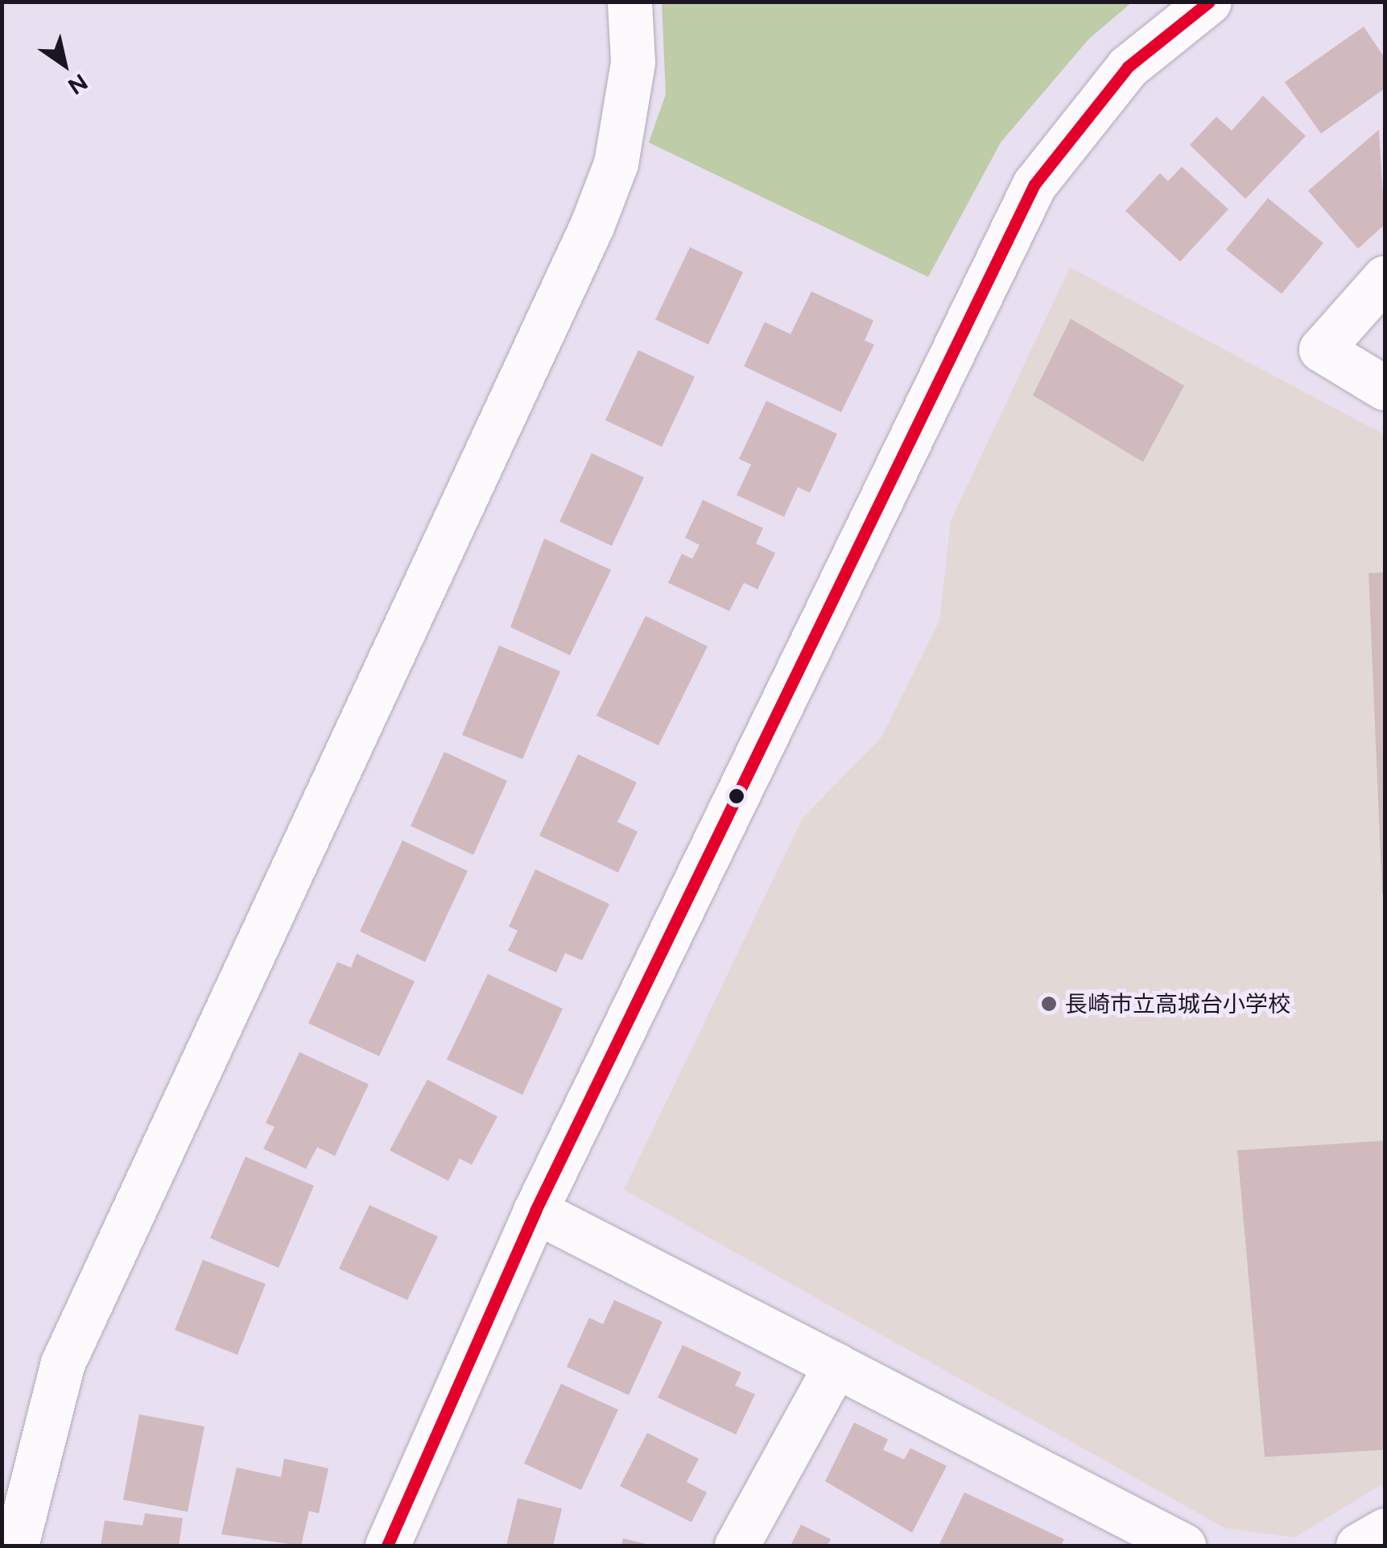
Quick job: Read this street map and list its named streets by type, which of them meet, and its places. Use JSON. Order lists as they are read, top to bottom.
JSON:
{
  "places": ["長崎市立高城台小学校"],
  "north": "bottom right"
}
